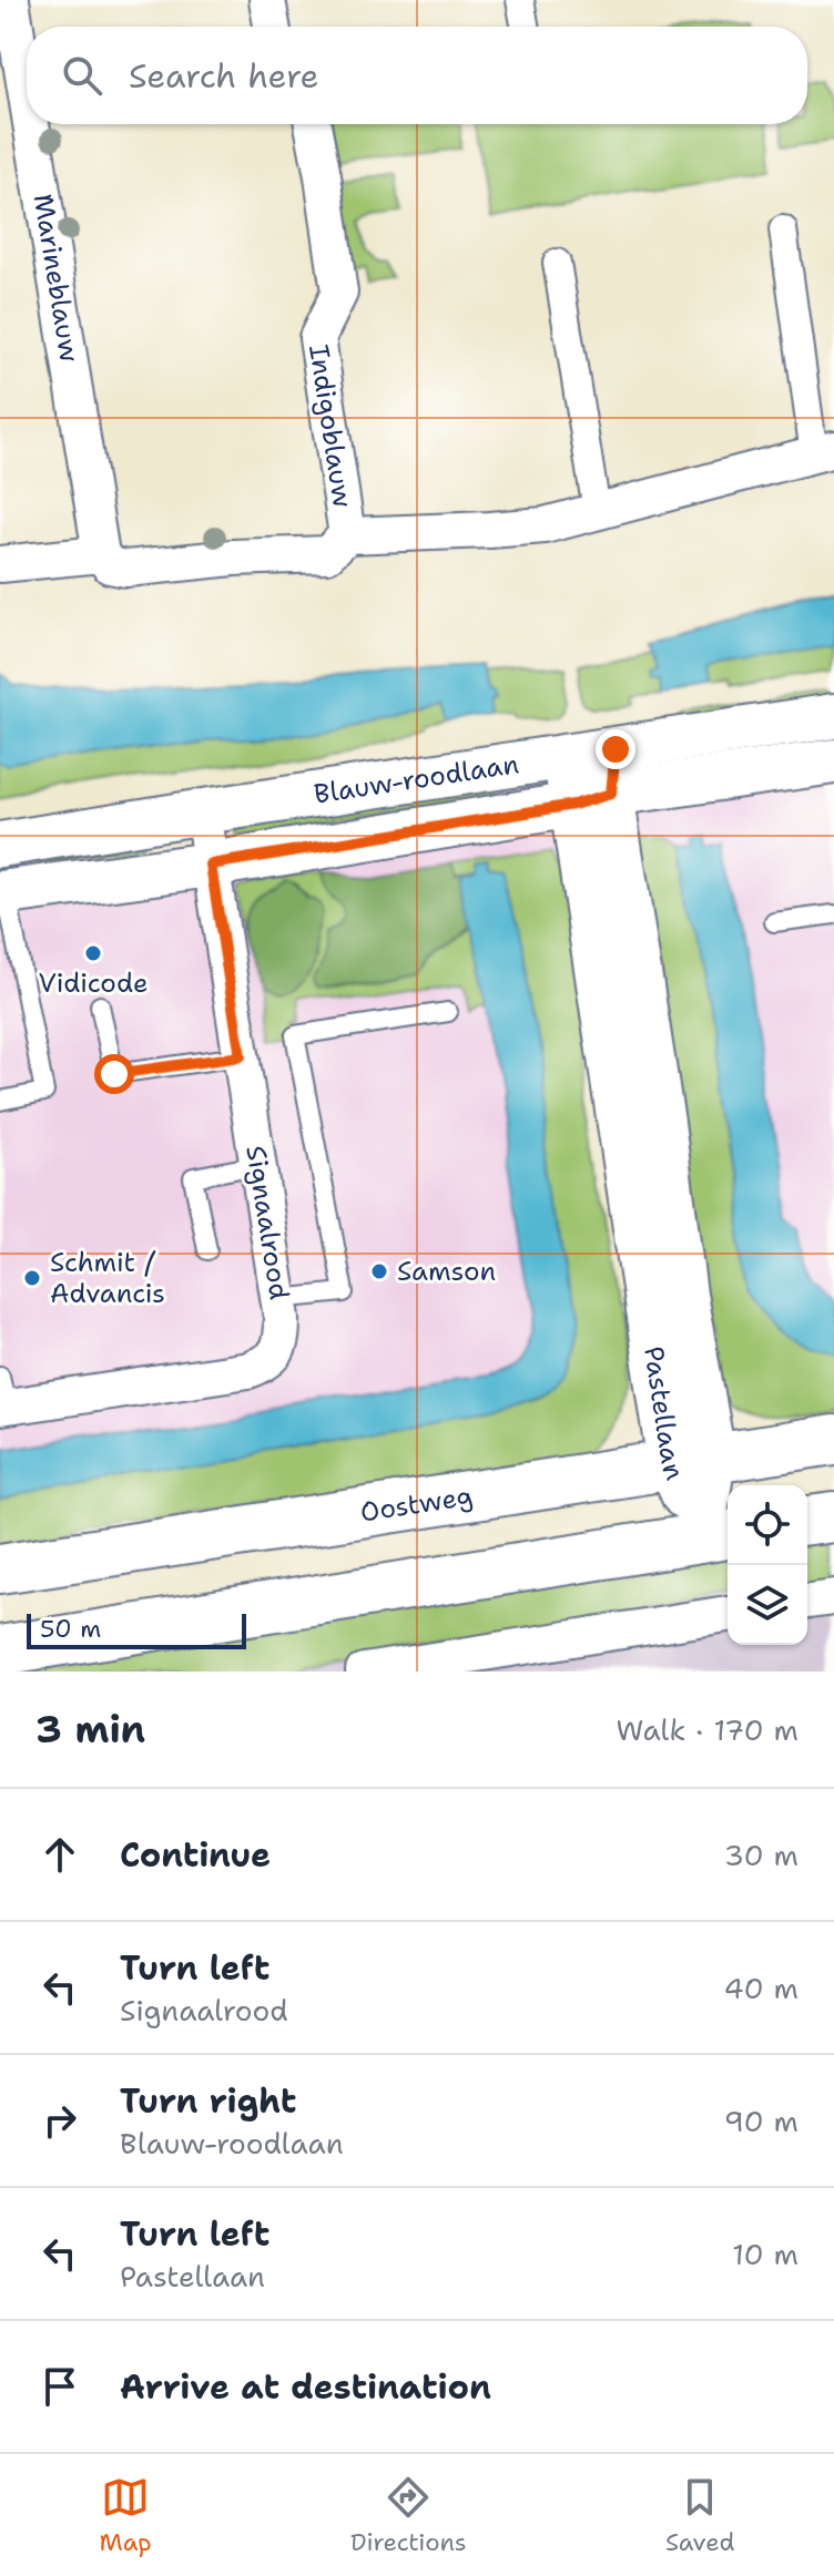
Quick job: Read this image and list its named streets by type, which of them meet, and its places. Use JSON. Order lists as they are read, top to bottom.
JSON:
{
  "streets": {
    "main road": ["Oostweg"],
    "street": [
      "Marineblauw",
      "Indigoblauw",
      "Blauw-roodlaan",
      "Signaalrood",
      "Pastellaan"
    ]
  },
  "crossings": [
    ["Blauw-roodlaan", "Signaalrood"],
    ["Blauw-roodlaan", "Pastellaan"],
    ["Pastellaan", "Oostweg"]
  ],
  "places": ["Vidicode", "Samson", "Schmit / Advancis"],
  "scale_bar": "50 m",
  "page": {
    "search": "Search here",
    "scale": "50 m",
    "heading": ["3 min", "Walk · 170 m"],
    "list": [
      ["Continue", "30 m"],
      ["Turn left", "Signaalrood", "40 m"],
      ["Turn right", "Blauw-roodlaan", "90 m"],
      ["Turn left", "Pastellaan", "10 m"],
      "Arrive at destination"
    ],
    "nav": ["Map", "Directions", "Saved"]
  }
}
